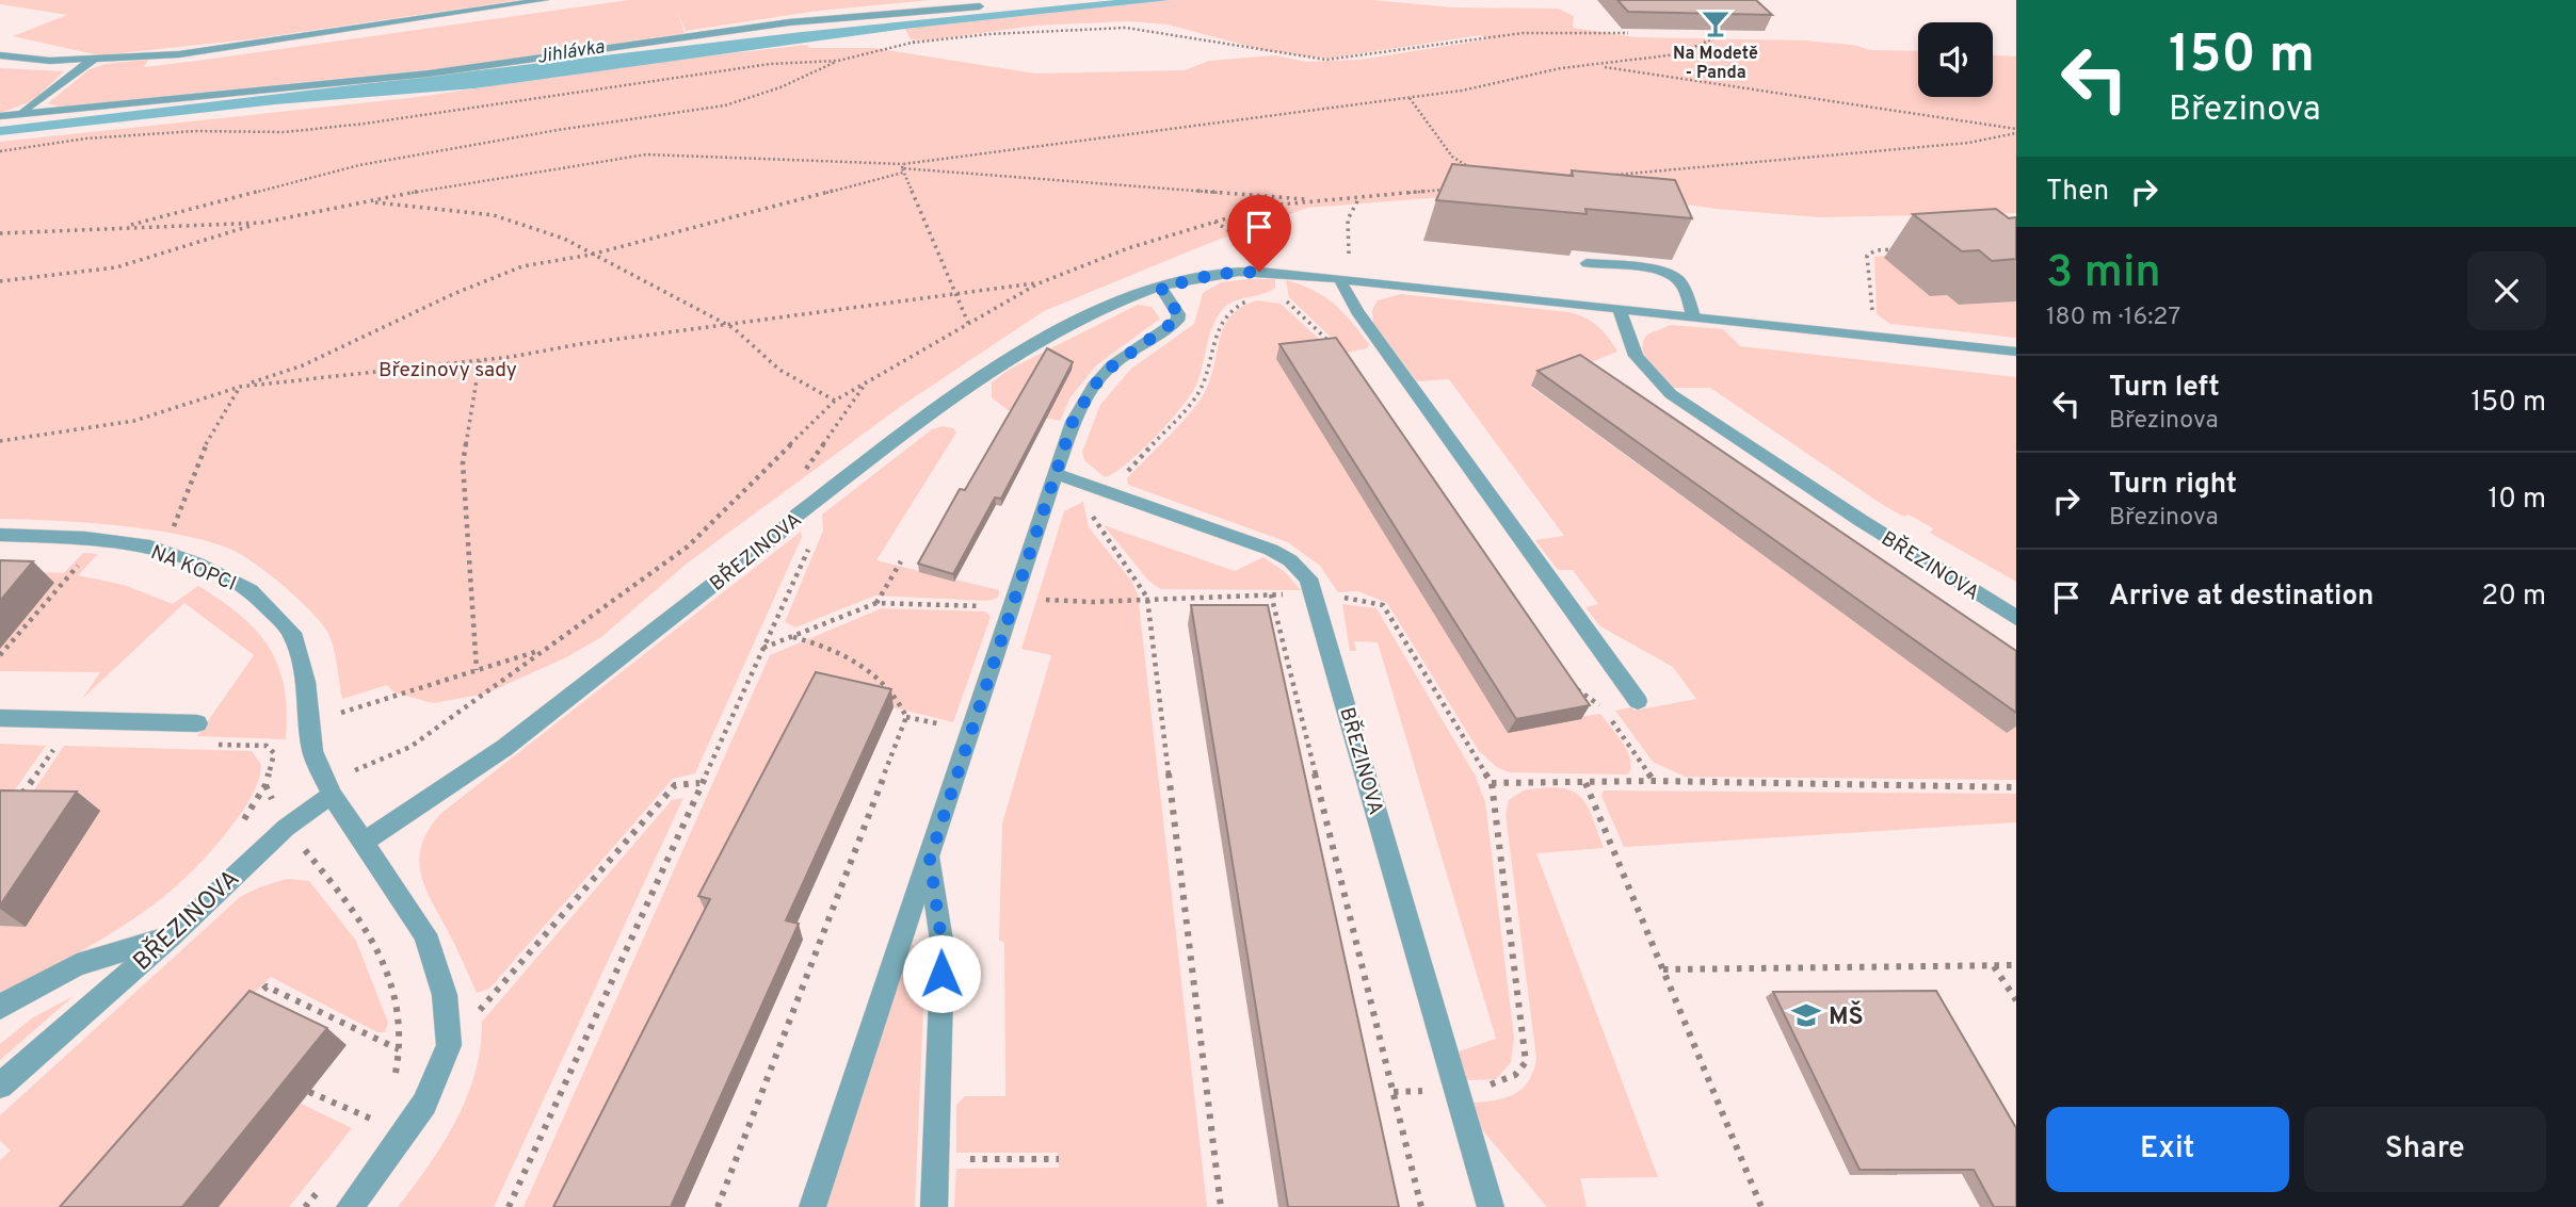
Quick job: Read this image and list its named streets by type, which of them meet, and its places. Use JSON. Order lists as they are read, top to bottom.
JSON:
{
  "streets": {
    "street": ["BŘEZINOVA", "NA KOPCI"]
  },
  "crossings": [
    ["BŘEZINOVA", "NA KOPCI"]
  ],
  "water": ["Jihlávka"],
  "parks": ["Březinovy sady"],
  "places": {
    "bar": ["Na Modetě - Panda"],
    "school or university": ["MŠ"]
  },
  "page": {
    "turn": ["150 m", "Březinova"],
    "then": "Then",
    "heading": ["3 min", "180 m · 16:27"],
    "list": [
      {
        "name": "Turn left",
        "note": "Březinova",
        "value": "150 m"
      },
      {
        "name": "Turn right",
        "note": "Březinova",
        "value": "10 m"
      },
      {
        "name": "Arrive at destination",
        "value": "20 m"
      }
    ],
    "buttons": ["Exit", "Share"]
  }
}
